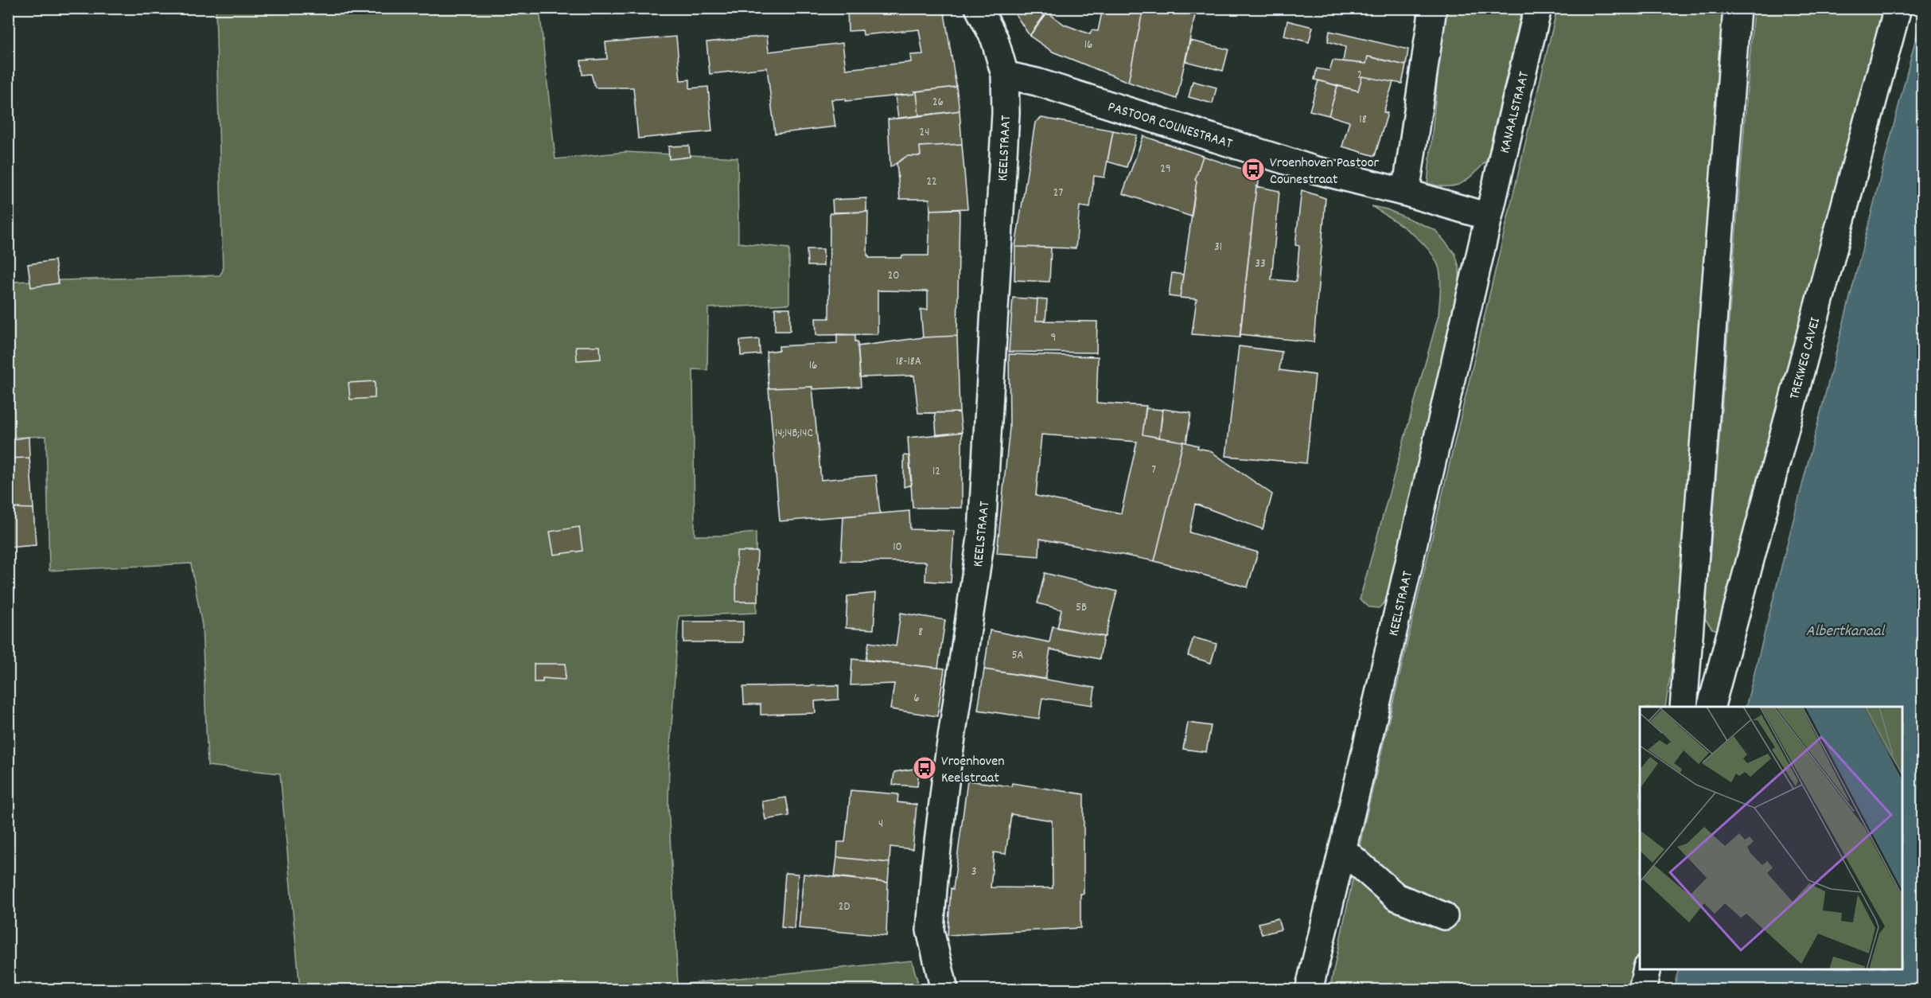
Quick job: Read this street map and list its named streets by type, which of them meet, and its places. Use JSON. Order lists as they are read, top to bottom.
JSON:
{
  "streets": {
    "street": [
      "KANAALSTRAAT",
      "PASTOOR COUNESTRAAT",
      "KEELSTRAAT",
      "TREKWEG CAVEI"
    ]
  },
  "crossings": [
    ["KANAALSTRAAT", "PASTOOR COUNESTRAAT"],
    ["KANAALSTRAAT", "KEELSTRAAT"],
    ["PASTOOR COUNESTRAAT", "KEELSTRAAT"]
  ],
  "water": ["Albertkanaal"],
  "places": {
    "bus stop": ["Vroenhoven Pastoor Counestraat", "Vroenhoven Keelstraat"]
  },
  "house_numbers": [
    "16",
    "2",
    "26",
    "18",
    "24",
    "29",
    "22",
    "27",
    "31",
    "33",
    "20",
    "9",
    "18-18A",
    "16",
    "14;14B;14C",
    "7",
    "12",
    "10",
    "5B",
    "8",
    "5A",
    "6",
    "4",
    "3",
    "2D"
  ]
}
